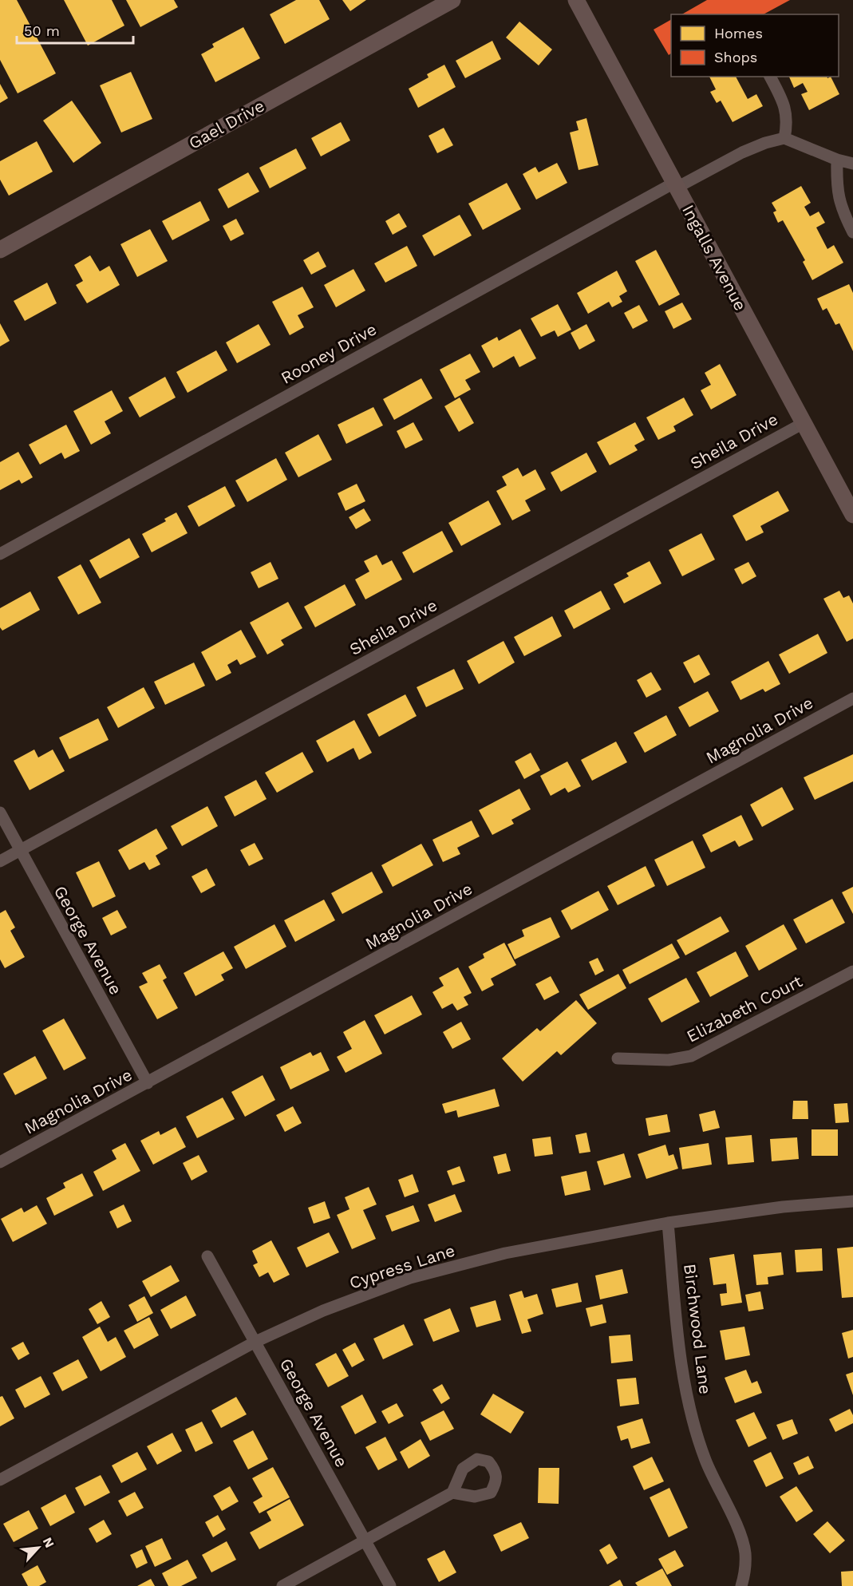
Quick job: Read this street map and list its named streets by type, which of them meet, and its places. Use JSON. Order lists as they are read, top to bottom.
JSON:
{
  "streets": {
    "street": [
      "Gael Drive",
      "Ingalls Avenue",
      "Rooney Drive",
      "Sheila Drive",
      "Magnolia Drive",
      "George Avenue",
      "Elizabeth Court",
      "Cypress Lane",
      "Birchwood Lane"
    ]
  },
  "crossings": [
    ["Ingalls Avenue", "Rooney Drive"],
    ["Ingalls Avenue", "Sheila Drive"],
    ["Sheila Drive", "George Avenue"],
    ["Magnolia Drive", "George Avenue"],
    ["George Avenue", "Cypress Lane"],
    ["Cypress Lane", "Birchwood Lane"]
  ],
  "legend": ["Homes", "Shops"],
  "scale_bar": "50 m",
  "north": "top right"
}
